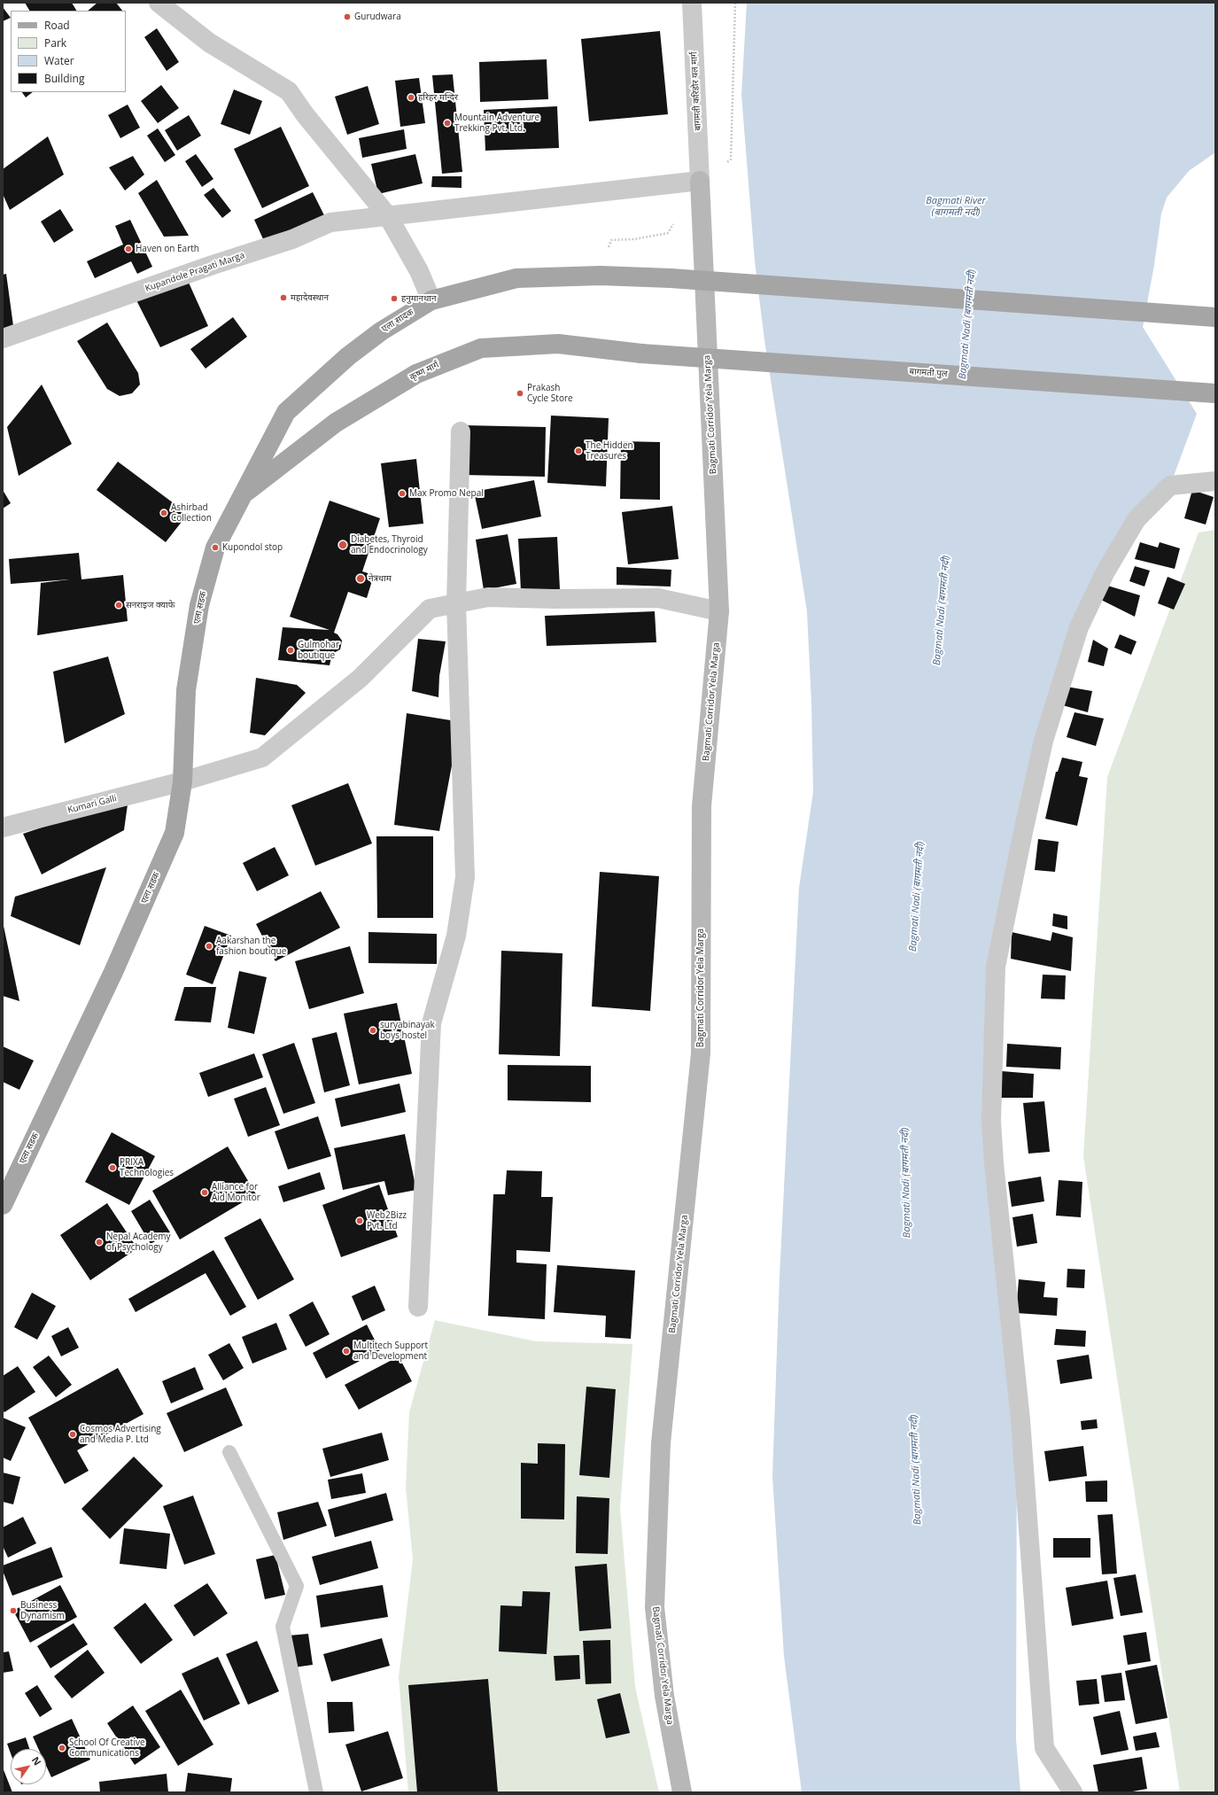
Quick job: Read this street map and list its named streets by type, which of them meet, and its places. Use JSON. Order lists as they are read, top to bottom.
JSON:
{
  "streets": {
    "main road": [
      "एला सादक",
      "कृष्ण मार्ग",
      "बागमती पुल",
      "Bagmati Corridor Yela Marga",
      "एला सडक"
    ],
    "street": ["बागमती करिडोर यल मार्ग", "Kupandole Pragati Marga", "Kumari Galli"]
  },
  "crossings": [
    ["बागमती करिडोर यल मार्ग", "Kupandole Pragati Marga"],
    ["बागमती करिडोर यल मार्ग", "Bagmati Corridor Yela Marga"],
    ["Kupandole Pragati Marga", "Bagmati Corridor Yela Marga"],
    ["एला सादक", "कृष्ण मार्ग"],
    ["एला सादक", "एला सडक"],
    ["कृष्ण मार्ग", "बागमती पुल"],
    ["एला सडक", "Kumari Galli"]
  ],
  "water": ["Bagmati River (बागमती नदी)", "Bagmati Nadi (बागमती नदी)"],
  "places": [
    "Gurudwara",
    "हरिहर मन्दिर",
    "Mountain Adventure Trekking Pvt. Ltd.",
    "Haven on Earth",
    "महादेवस्थान",
    "हनुमानथान",
    "Prakash Cycle Store",
    "The Hidden Treasures",
    "Max Promo Nepal",
    "Ashirbad Collection",
    "Diabetes, Thyroid and Endocrinology",
    "Kupondol stop",
    "नेत्रधाम",
    "सनराइज क्याफे",
    "Gulmohar boutique",
    "Aakarshan the fashion boutique",
    "suryabinayak boys hostel",
    "PRIXA Technologies",
    "Alliance for Aid Monitor",
    "Web2Bizz Pvt. Ltd",
    "Nepal Academy of Psychology",
    "Multitech Support and Development",
    "Cosmos Advertising and Media P. Ltd",
    "Business Dynamism",
    "School Of Creative Communications"
  ],
  "legend": [
    "Road",
    "Park",
    "Water",
    "Building"
  ],
  "north": "top right"
}
